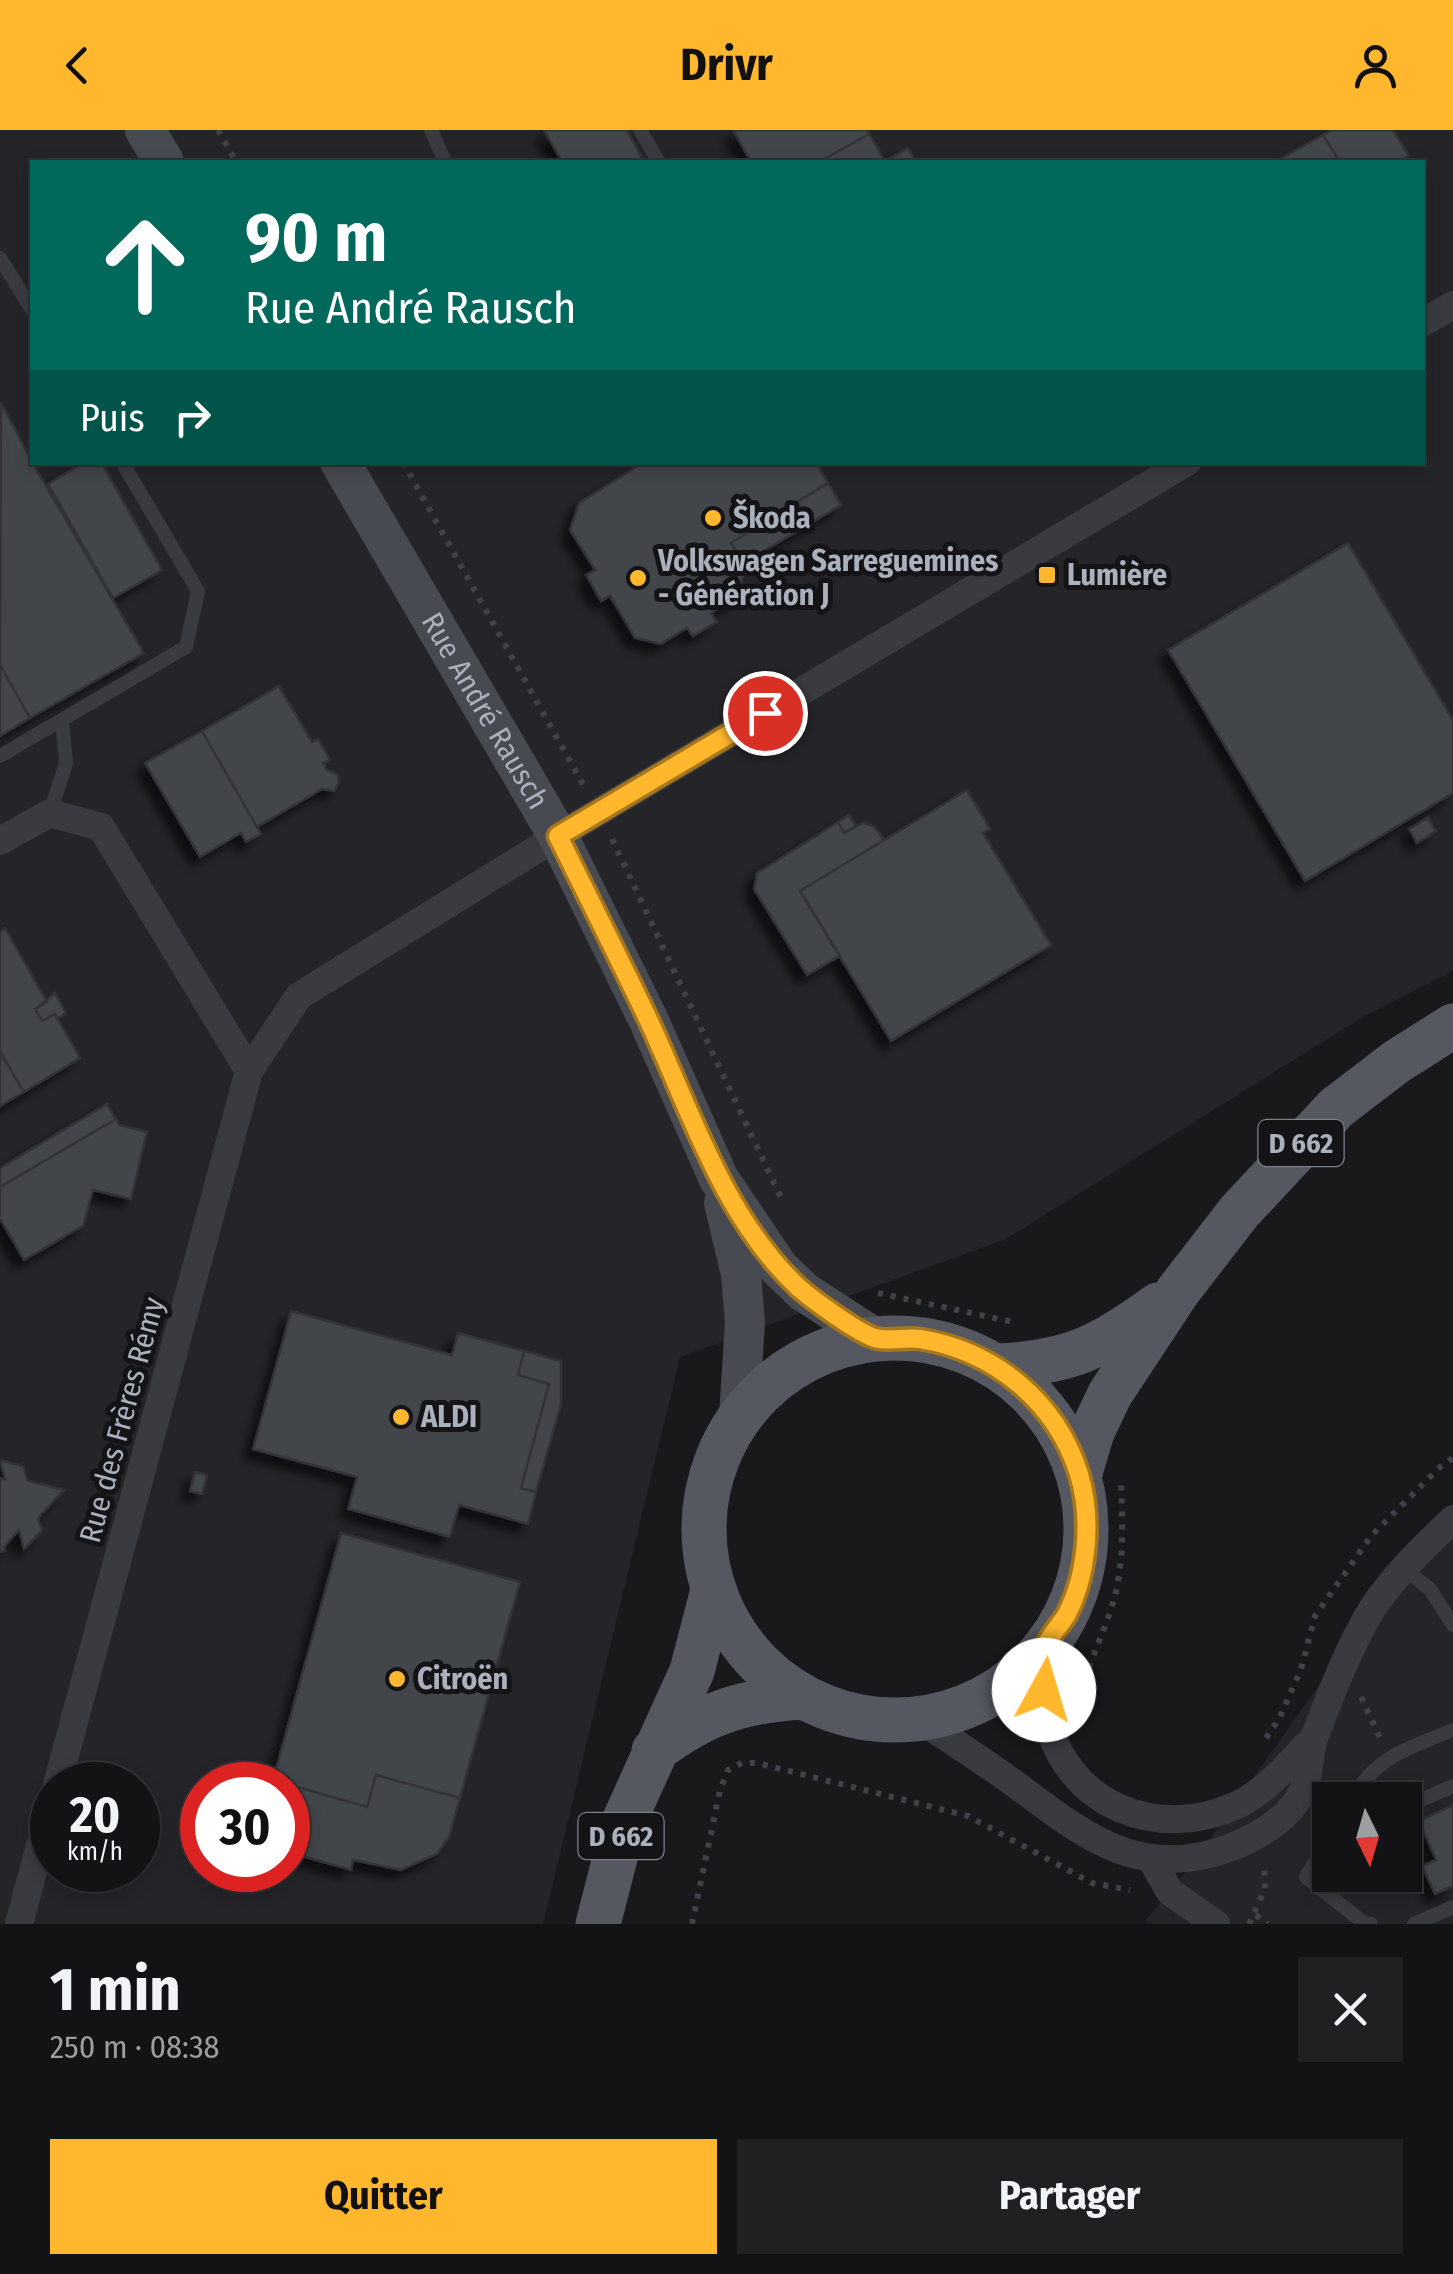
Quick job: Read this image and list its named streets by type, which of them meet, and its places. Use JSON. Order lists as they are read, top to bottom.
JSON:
{
  "streets": {
    "main road": ["D 662"],
    "street": ["Rue André Rausch", "Rue des Frères Rémy"]
  },
  "crossings": [
    ["Rue André Rausch", "Rue des Frères Rémy"]
  ],
  "places": {
    "other": [
      "Škoda",
      "Volkswagen Sarreguemines - Génération J",
      "ALDI",
      "Citroën"
    ],
    "transit": ["Lumière"]
  },
  "north": "bottom",
  "page": {
    "header": "Drivr",
    "turn": ["90 m", "Rue André Rausch"],
    "then": "Puis",
    "speed": "20 km/h",
    "limit": "30",
    "heading": ["1 min", "250 m · 08:38"],
    "buttons": ["Quitter", "Partager"]
  }
}
